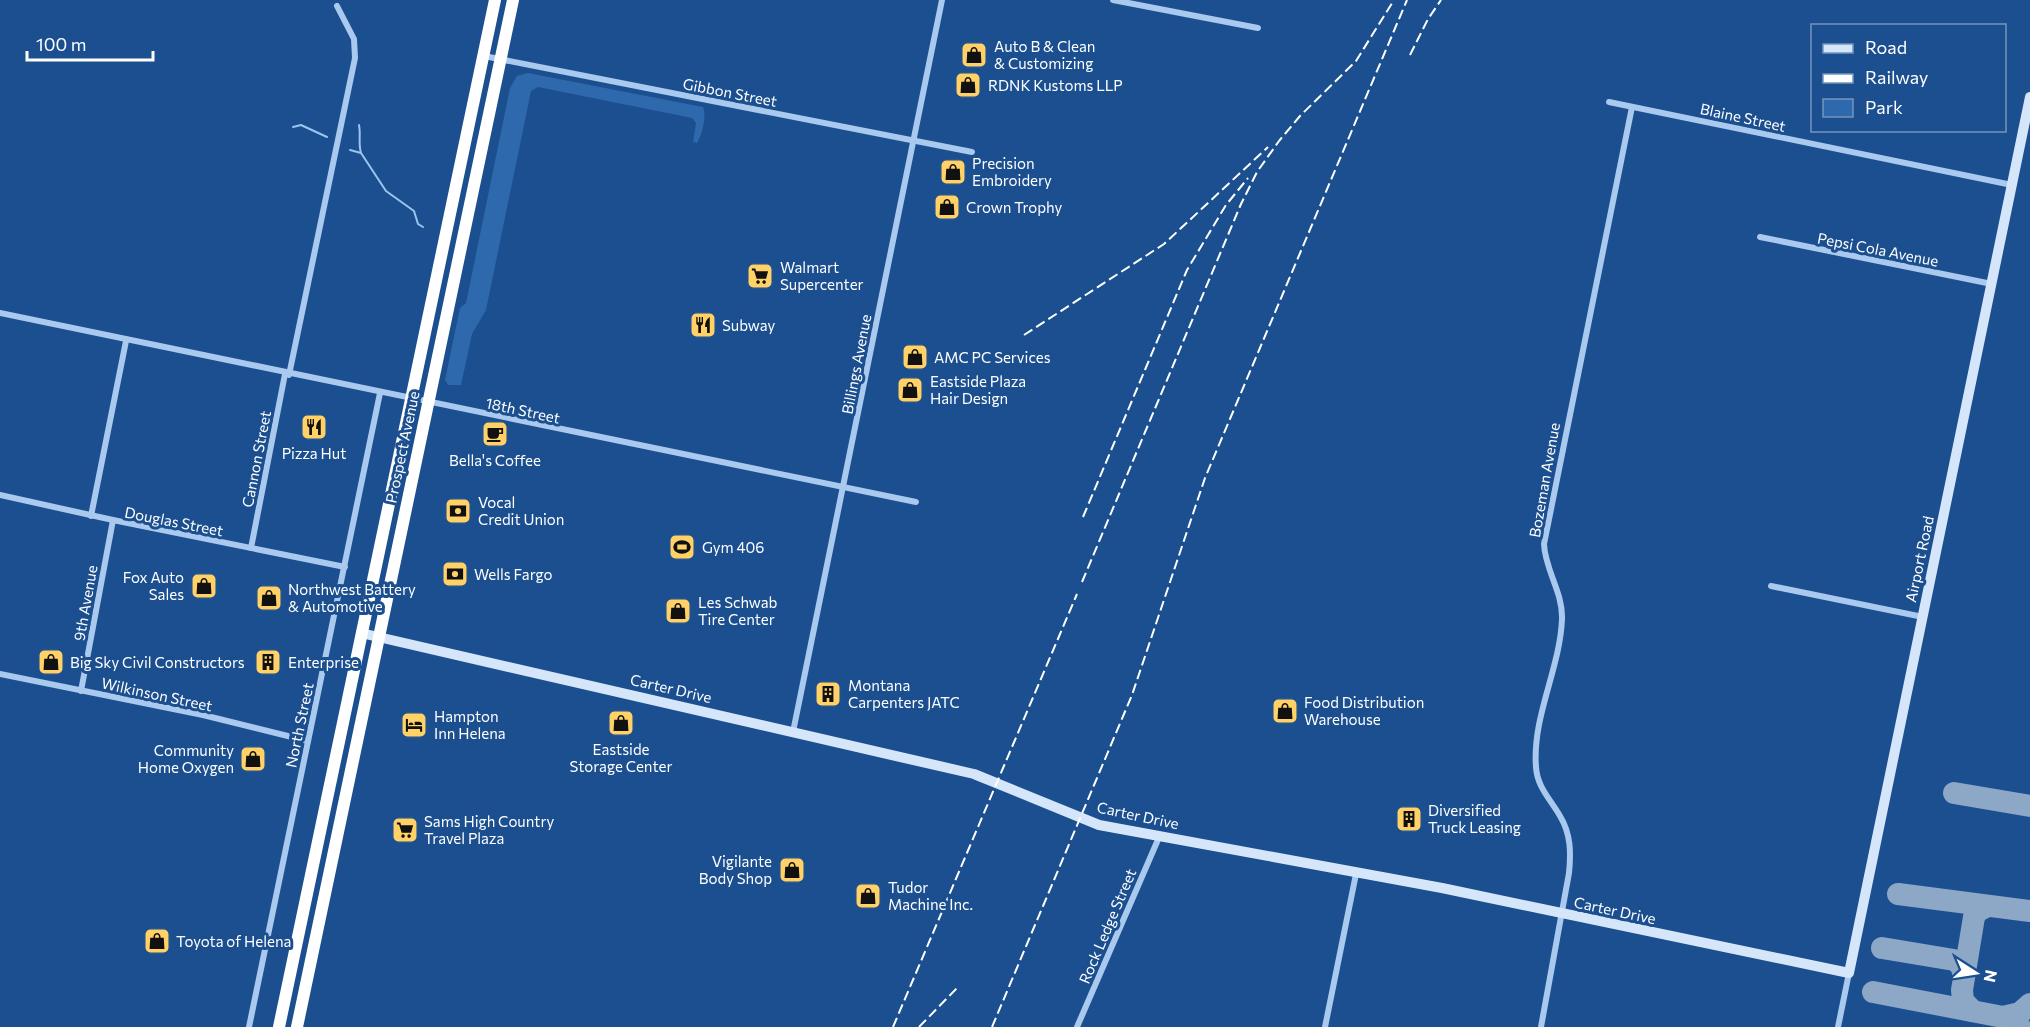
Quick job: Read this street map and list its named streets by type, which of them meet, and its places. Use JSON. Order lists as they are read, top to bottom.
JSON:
{
  "streets": {
    "highway": ["Prospect Avenue"],
    "street": [
      "Gibbon Street",
      "Blaine Street",
      "Pepsi Cola Avenue",
      "Billings Avenue",
      "18th Street",
      "Cannon Street",
      "Bozeman Avenue",
      "Douglas Street",
      "Airport Road",
      "9th Avenue",
      "Carter Drive",
      "Wilkinson Street",
      "North Street",
      "Rock Ledge Street"
    ]
  },
  "crossings": [
    ["Gibbon Street", "Billings Avenue"],
    ["Gibbon Street", "Prospect Avenue"],
    ["Blaine Street", "Bozeman Avenue"],
    ["Blaine Street", "Airport Road"],
    ["Pepsi Cola Avenue", "Airport Road"],
    ["Billings Avenue", "18th Street"],
    ["Billings Avenue", "Carter Drive"],
    ["18th Street", "Prospect Avenue"],
    ["18th Street", "Cannon Street"],
    ["18th Street", "North Street"],
    ["Prospect Avenue", "Carter Drive"],
    ["Cannon Street", "Douglas Street"],
    ["Bozeman Avenue", "Carter Drive"],
    ["Douglas Street", "9th Avenue"],
    ["Douglas Street", "North Street"],
    ["Airport Road", "Carter Drive"],
    ["9th Avenue", "Wilkinson Street"],
    ["Carter Drive", "Rock Ledge Street"],
    ["Wilkinson Street", "North Street"]
  ],
  "places": {
    "shop": [
      "Auto B & Clean & Customizing",
      "RDNK Kustoms LLP",
      "Precision Embroidery",
      "Crown Trophy",
      "AMC PC Services",
      "Eastside Plaza Hair Design",
      "Fox Auto Sales",
      "Northwest Battery & Automotive",
      "Les Schwab Tire Center",
      "Big Sky Civil Constructors",
      "Food Distribution Warehouse",
      "Eastside Storage Center",
      "Community Home Oxygen",
      "Vigilante Body Shop",
      "Tudor Machine Inc.",
      "Toyota of Helena"
    ],
    "supermarket": ["Walmart Supercenter", "Sams High Country Travel Plaza"],
    "restaurant": ["Subway", "Pizza Hut"],
    "cafe": ["Bella's Coffee"],
    "bank": ["Vocal Credit Union", "Wells Fargo"],
    "sports": ["Gym 406"],
    "building": ["Enterprise", "Montana Carpenters JATC", "Diversified Truck Leasing"],
    "hotel": ["Hampton Inn Helena"]
  },
  "legend": ["Road", "Railway", "Park"],
  "scale_bar": "100 m",
  "north": "right"
}
